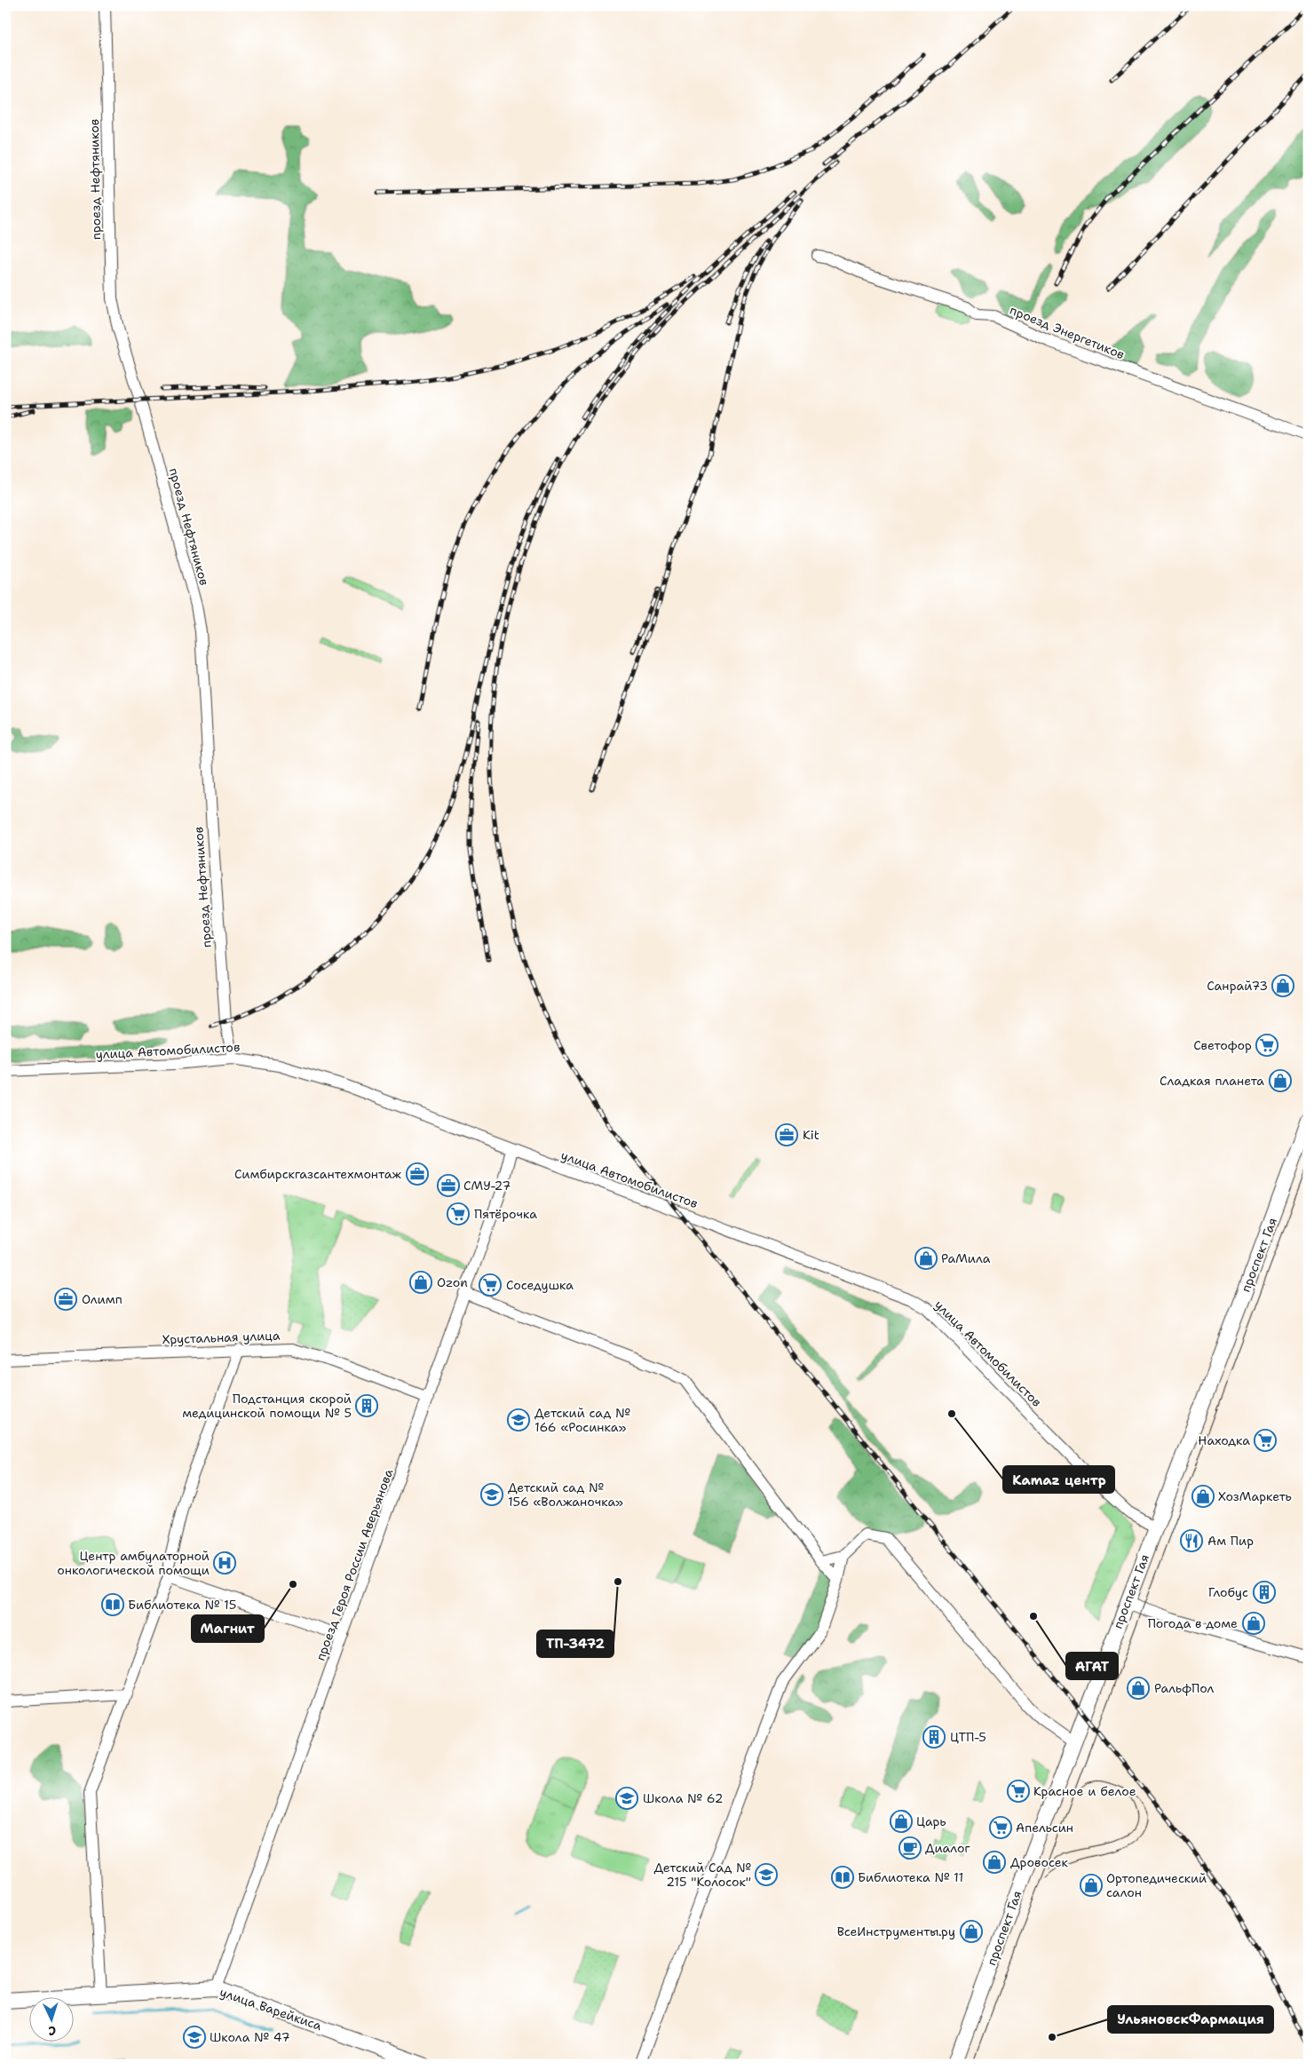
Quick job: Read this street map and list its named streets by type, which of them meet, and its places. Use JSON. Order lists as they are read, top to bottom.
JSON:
{
  "streets": {
    "main road": ["проспект Гая", "улица Варейкиса"],
    "street": [
      "проезд Нефтяников",
      "проезд Энергетиков",
      "улица Автомобилистов",
      "Хрустальная улица",
      "проезд Героя России Аверьянова"
    ]
  },
  "crossings": [
    ["проезд Нефтяников", "улица Автомобилистов"],
    ["улица Автомобилистов", "проспект Гая"],
    ["улица Автомобилистов", "проезд Героя России Аверьянова"],
    ["Хрустальная улица", "проезд Героя России Аверьянова"],
    ["проезд Героя России Аверьянова", "улица Варейкиса"]
  ],
  "places": {
    "shop": [
      "Санрай73",
      "Сладкая планета",
      "РаМила",
      "Ozon",
      "ХозМаркеть",
      "Погода в доме",
      "РальфПол",
      "Царь",
      "Дровосек",
      "Ортопедический салон",
      "ВсеИнструменты.ру"
    ],
    "supermarket": [
      "Светофор",
      "Пятёрочка",
      "Соседушка",
      "Находка",
      "Красное и белое",
      "Апельсин"
    ],
    "office": [
      "Kit",
      "Симбирскгазсантехмонтаж",
      "СМУ-27",
      "Олимп"
    ],
    "building": ["Подстанция скорой медицинской помощи № 5", "Глобус", "ЦТП-5"],
    "other": [
      "Kamaz центр",
      "ТП-3472",
      "Магнит",
      "АГАТ",
      "УльяновскФармация"
    ],
    "school or university": [
      "Детский сад № 166 «Росинка»",
      "Детский сад № 156 «Волжаночка»",
      "Школа № 62",
      "Детский Сад № 215 \"Колосок\"",
      "Школа № 47"
    ],
    "restaurant": ["Ам Пир"],
    "hospital": ["Центр амбулаторной онкологической помощи"],
    "library": ["Библиотека № 15", "Библиотека № 11"],
    "cafe": ["Диалог"]
  },
  "north": "bottom"
}
